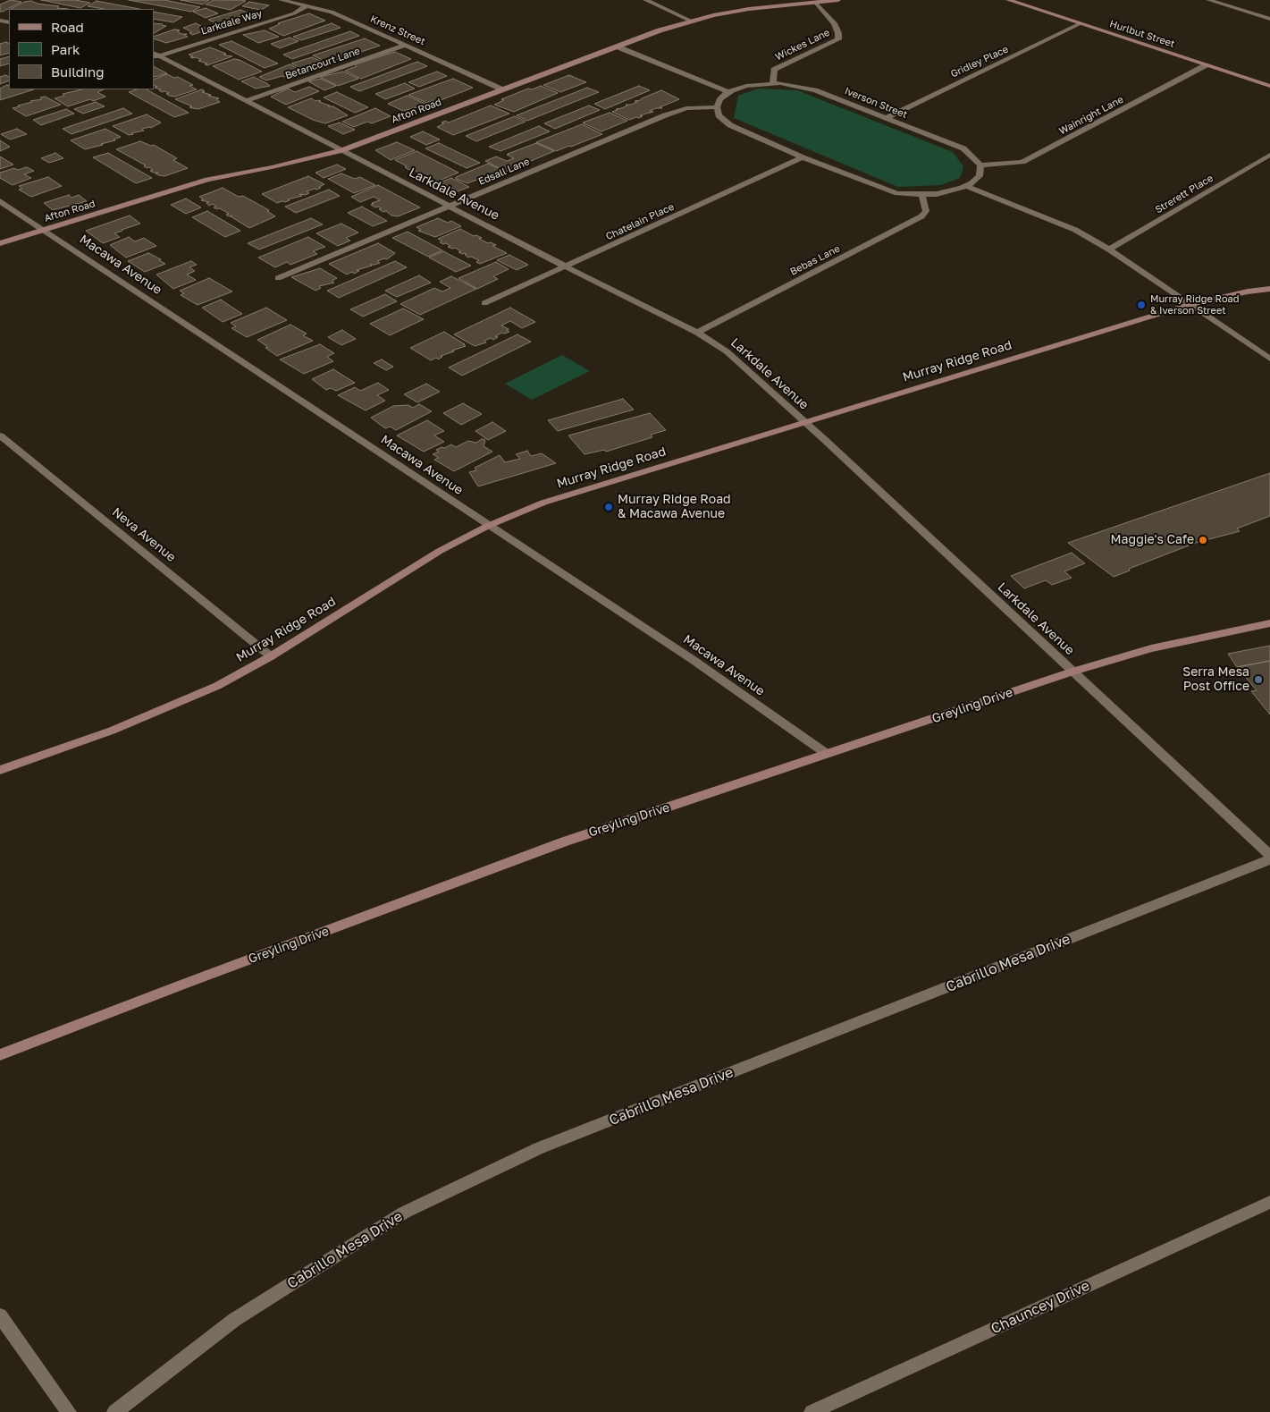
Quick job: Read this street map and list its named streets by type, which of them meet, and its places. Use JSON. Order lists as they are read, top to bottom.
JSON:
{
  "streets": {
    "street": [
      "Larkdale Way",
      "Krenz Street",
      "Hurlbut Street",
      "Wickes Lane",
      "Gridley Place",
      "Betancourt Lane",
      "Iverson Street",
      "Afton Road",
      "Wainright Lane",
      "Edsall Lane",
      "Larkdale Avenue",
      "Strerett Place",
      "Chatelain Place",
      "Bebas Lane",
      "Macawa Avenue",
      "Murray Ridge Road",
      "Neva Avenue",
      "Greyling Drive",
      "Cabrillo Mesa Drive",
      "Chauncey Drive"
    ]
  },
  "crossings": [
    ["Larkdale Way", "Krenz Street"],
    ["Larkdale Way", "Larkdale Avenue"],
    ["Krenz Street", "Betancourt Lane"],
    ["Krenz Street", "Afton Road"],
    ["Hurlbut Street", "Gridley Place"],
    ["Hurlbut Street", "Wainright Lane"],
    ["Wickes Lane", "Iverson Street"],
    ["Wickes Lane", "Afton Road"],
    ["Gridley Place", "Iverson Street"],
    ["Betancourt Lane", "Larkdale Avenue"],
    ["Iverson Street", "Wainright Lane"],
    ["Afton Road", "Larkdale Avenue"],
    ["Afton Road", "Macawa Avenue"],
    ["Edsall Lane", "Larkdale Avenue"],
    ["Larkdale Avenue", "Chatelain Place"],
    ["Larkdale Avenue", "Bebas Lane"],
    ["Larkdale Avenue", "Murray Ridge Road"],
    ["Larkdale Avenue", "Greyling Drive"],
    ["Macawa Avenue", "Murray Ridge Road"],
    ["Macawa Avenue", "Greyling Drive"],
    ["Murray Ridge Road", "Neva Avenue"]
  ],
  "places": [
    "Murray Ridge Road & Iverson Street",
    "Murray Ridge Road & Macawa Avenue",
    "Maggie's Cafe",
    "Serra Mesa Post Office"
  ],
  "legend": ["Road", "Park", "Building"]
}
